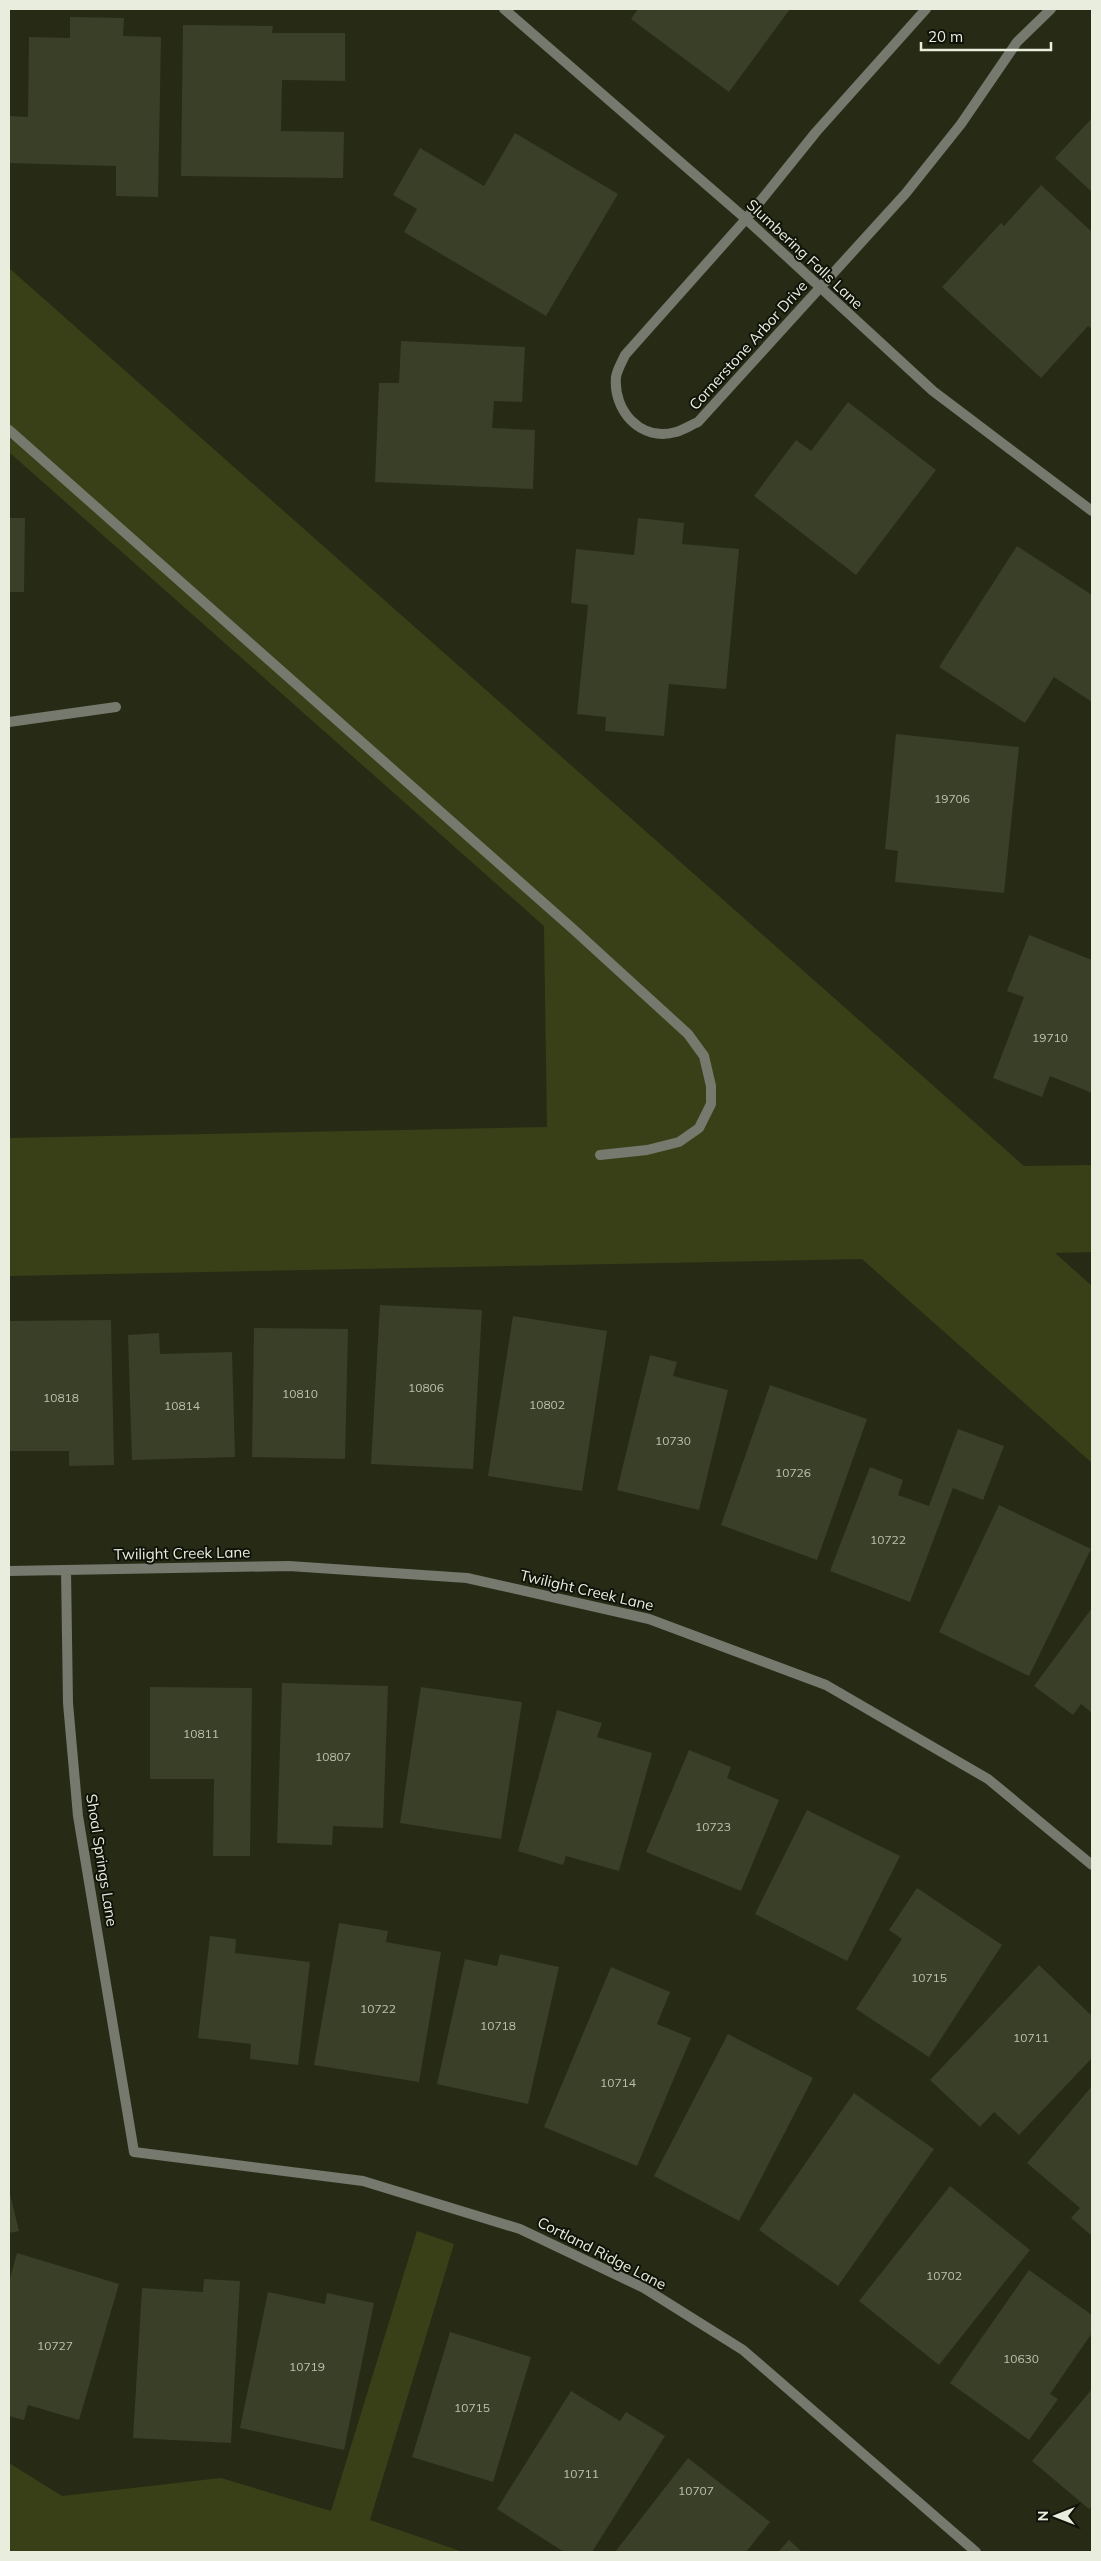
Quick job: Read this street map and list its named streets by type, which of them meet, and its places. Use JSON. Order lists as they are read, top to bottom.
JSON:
{
  "streets": {
    "street": [
      "Slumbering Falls Lane",
      "Cornerstone Arbor Drive",
      "Twilight Creek Lane",
      "Shoal Springs Lane",
      "Cortland Ridge Lane"
    ]
  },
  "crossings": [
    ["Slumbering Falls Lane", "Cornerstone Arbor Drive"],
    ["Twilight Creek Lane", "Shoal Springs Lane"],
    ["Shoal Springs Lane", "Cortland Ridge Lane"]
  ],
  "house_numbers": [
    "19706",
    "19710",
    "10806",
    "10810",
    "10818",
    "10802",
    "10814",
    "10730",
    "10726",
    "10722",
    "10811",
    "10807",
    "10723",
    "10715",
    "10722",
    "10718",
    "10711",
    "10714",
    "10702",
    "10727",
    "10630",
    "10719",
    "10715",
    "10711",
    "10707"
  ],
  "scale_bar": "20 m",
  "north": "left"
}
